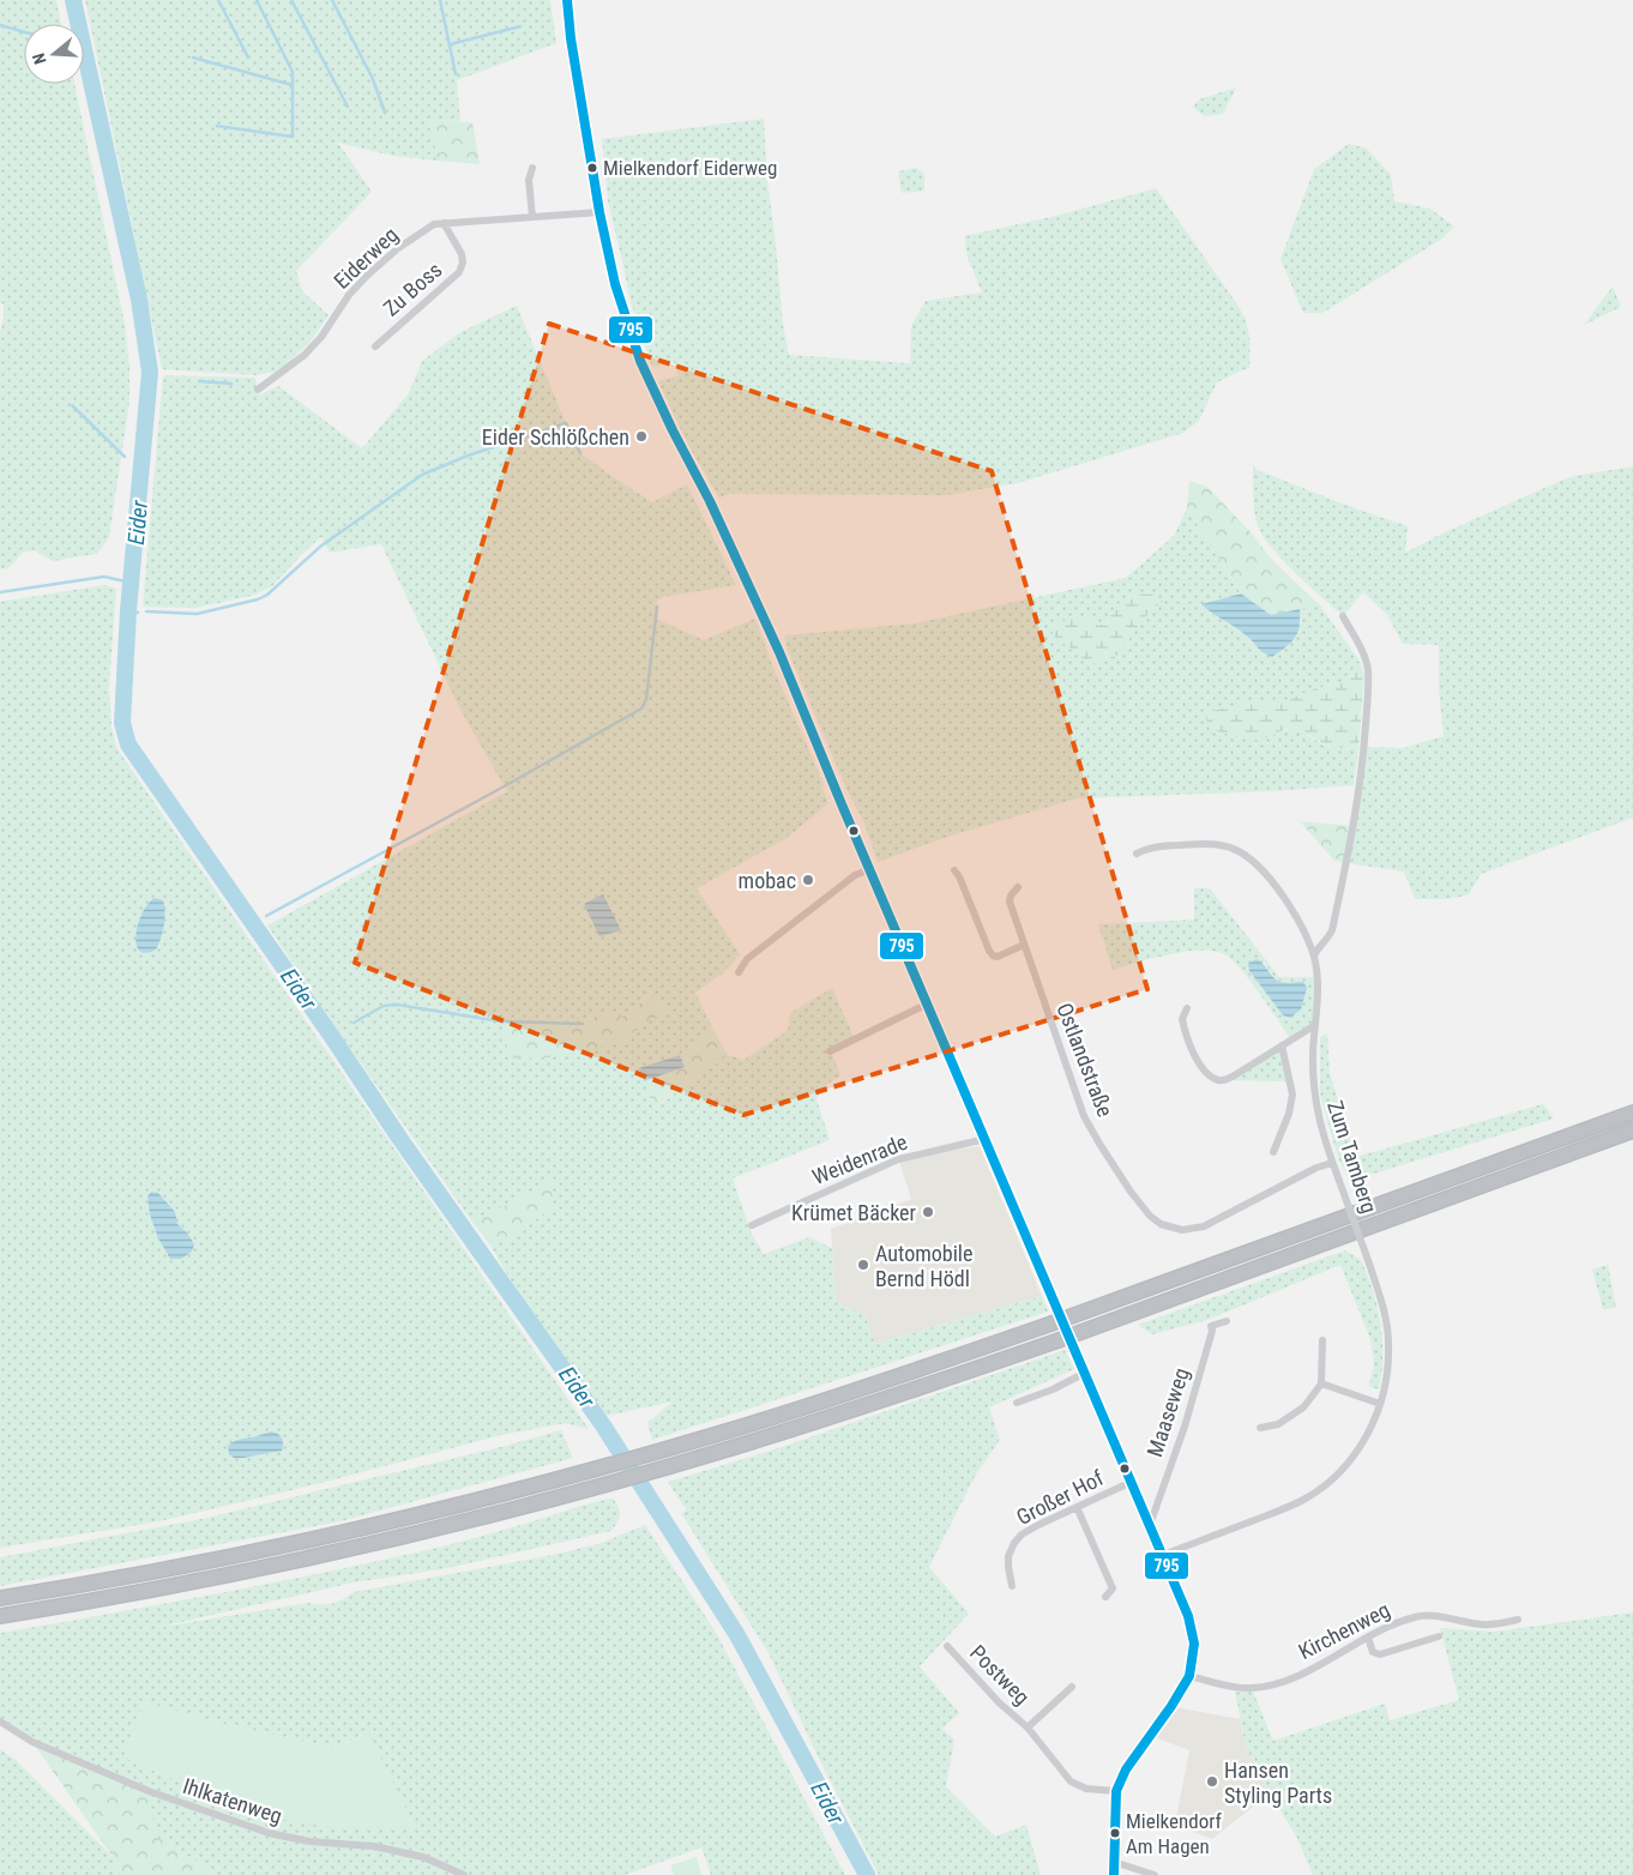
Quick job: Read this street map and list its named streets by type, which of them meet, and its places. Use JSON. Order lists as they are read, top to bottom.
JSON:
{
  "streets": {
    "street": [
      "Eiderweg",
      "Zu Boss",
      "Ostlandstraße",
      "Zum Tamberg",
      "Weidenrade",
      "Maaseweg",
      "Großer Hof",
      "Kirchenweg",
      "Postweg",
      "Ihlkatenweg"
    ]
  },
  "crossings": [
    ["Eiderweg", "Zu Boss"],
    ["Ostlandstraße", "Zum Tamberg"]
  ],
  "water": ["Eider"],
  "places": [
    "Mielkendorf Eiderweg",
    "Eider Schlößchen",
    "mobac",
    "Krümet Bäcker",
    "Automobile Bernd Hödl",
    "Hansen Styling Parts",
    "Mielkendorf Am Hagen"
  ],
  "lines": ["transit line 795"],
  "north": "left"
}
